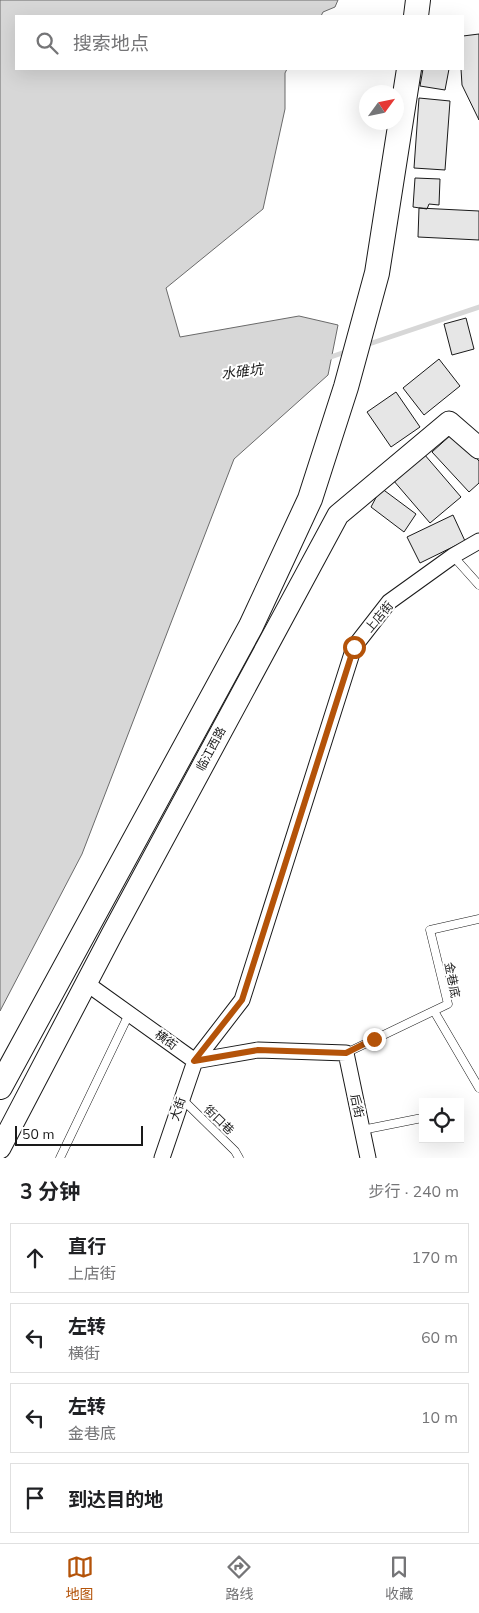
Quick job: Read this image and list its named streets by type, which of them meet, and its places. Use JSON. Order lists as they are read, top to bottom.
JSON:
{
  "streets": {
    "street": [
      "上店街",
      "临江西路",
      "横街",
      "后街",
      "大街"
    ],
    "lane": ["金巷底", "街口巷"]
  },
  "crossings": [
    ["上店街", "横街"],
    ["上店街", "大街"],
    ["临江西路", "横街"],
    ["金巷底", "后街"],
    ["横街", "大街"],
    ["大街", "街口巷"]
  ],
  "water": ["水碓坑"],
  "scale_bar": "50 m",
  "north": "top right",
  "page": {
    "search": "搜索地点",
    "scale": "50 m",
    "heading": ["3 分钟", "步行 · 240 m"],
    "list": [
      ["直行", "上店街", "170 m"],
      ["左转", "横街", "60 m"],
      ["左转", "金巷底", "10 m"],
      "到达目的地"
    ],
    "nav": ["地图", "路线", "收藏"]
  }
}
